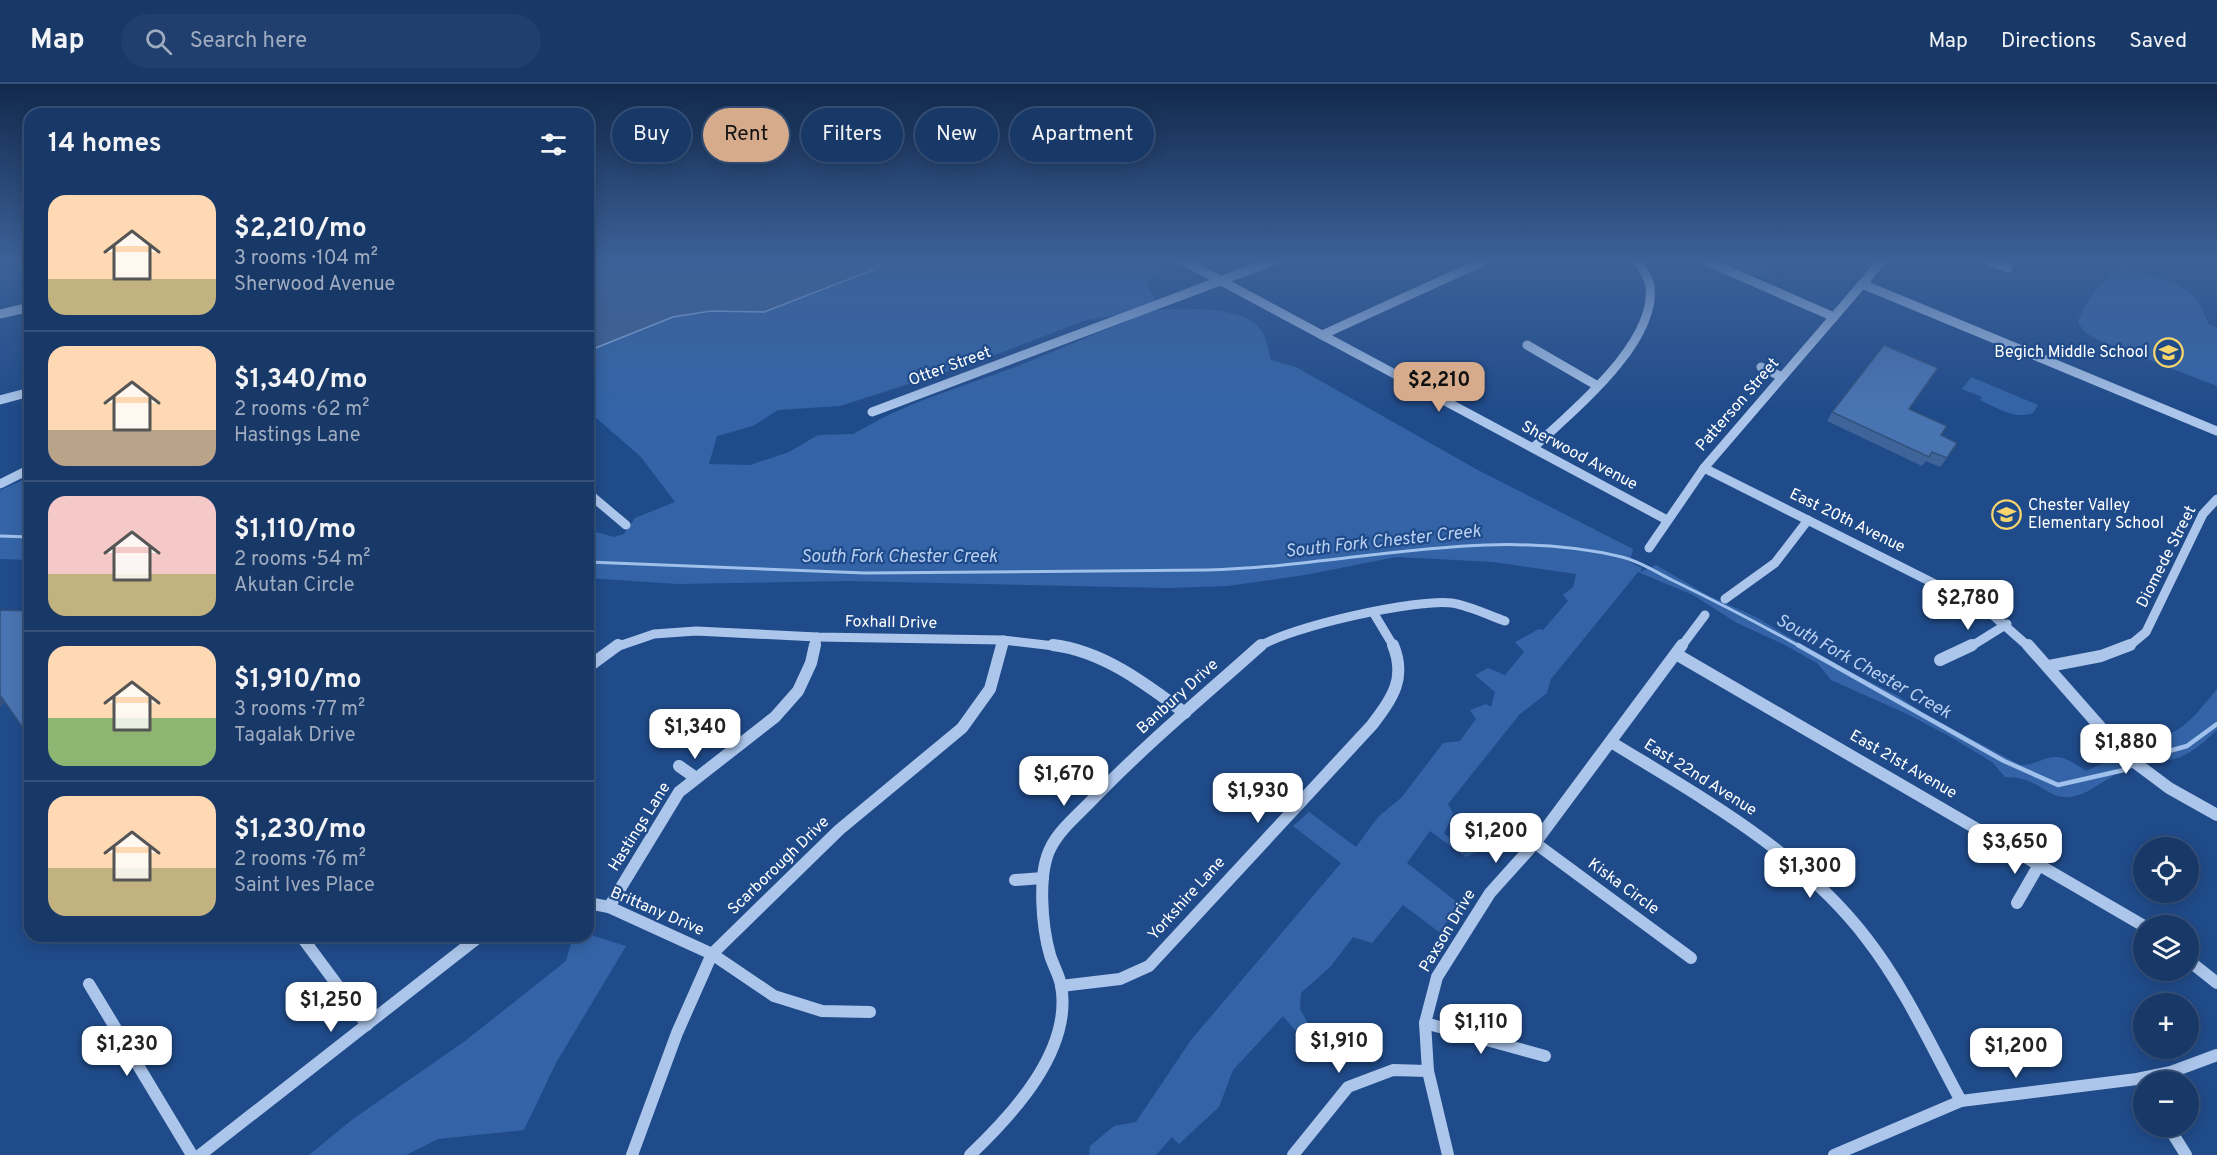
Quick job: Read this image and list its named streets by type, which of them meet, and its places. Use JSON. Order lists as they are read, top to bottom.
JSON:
{
  "streets": {
    "street": [
      "Otter Street",
      "Patterson Street",
      "Sherwood Avenue",
      "East 20th Avenue",
      "Diomede Street",
      "Foxhall Drive",
      "Banbury Drive",
      "East 21st Avenue",
      "East 22nd Avenue",
      "Hastings Lane",
      "Scarborough Drive",
      "Kiska Circle",
      "Yorkshire Lane",
      "Brittany Drive",
      "Paxson Drive"
    ]
  },
  "crossings": [
    ["Patterson Street", "Sherwood Avenue"],
    ["Patterson Street", "East 20th Avenue"],
    ["East 20th Avenue", "Diomede Street"],
    ["Foxhall Drive", "Banbury Drive"],
    ["Foxhall Drive", "Hastings Lane"],
    ["Foxhall Drive", "Scarborough Drive"],
    ["Banbury Drive", "Yorkshire Lane"],
    ["East 21st Avenue", "Paxson Drive"],
    ["East 22nd Avenue", "Paxson Drive"],
    ["Hastings Lane", "Brittany Drive"],
    ["Scarborough Drive", "Brittany Drive"],
    ["Kiska Circle", "Paxson Drive"]
  ],
  "water": ["South Fork Chester Creek"],
  "places": {
    "school or university": ["Begich Middle School", "Chester Valley Elementary School"]
  },
  "page": {
    "header": "Map",
    "search": "Search here",
    "nav": ["Map", "Directions", "Saved"],
    "chip": [
      "Buy",
      "Rent",
      "Filters",
      "New",
      "Apartment"
    ],
    "heading": "14 homes",
    "list": [
      {
        "name": "$2,210/mo",
        "note": "3 rooms · 104 m² · Sherwood Avenue"
      },
      {
        "name": "$1,340/mo",
        "note": "2 rooms · 62 m² · Hastings Lane"
      },
      {
        "name": "$1,110/mo",
        "note": "2 rooms · 54 m² · Akutan Circle"
      },
      {
        "name": "$1,910/mo",
        "note": "3 rooms · 77 m² · Tagalak Drive"
      },
      {
        "name": "$1,230/mo",
        "note": "2 rooms · 76 m² · Saint Ives Place"
      }
    ],
    "price": [
      "$2,210",
      "$2,780",
      "$1,340",
      "$1,880",
      "$1,670",
      "$1,930",
      "$1,200",
      "$3,650",
      "$1,300",
      "$1,250",
      "$1,110",
      "$1,910",
      "$1,230",
      "$1,200"
    ],
    "map_buttons": ["+", "−"]
  }
}
